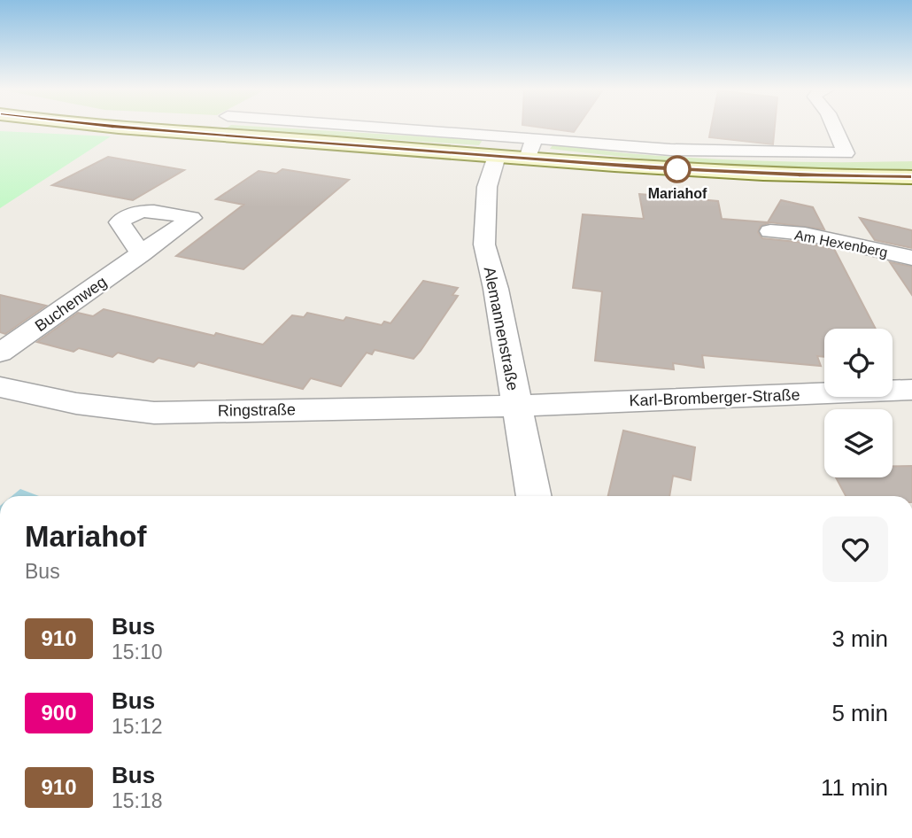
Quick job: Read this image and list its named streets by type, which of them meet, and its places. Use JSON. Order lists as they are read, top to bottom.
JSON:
{
  "streets": {
    "street": [
      "Am Hexenberg",
      "Buchenweg",
      "Alemannenstraße",
      "Karl-Bromberger-Straße",
      "Ringstraße"
    ]
  },
  "crossings": [
    ["Alemannenstraße", "Karl-Bromberger-Straße"],
    ["Alemannenstraße", "Ringstraße"],
    ["Karl-Bromberger-Straße", "Ringstraße"]
  ],
  "places": ["Mariahof"],
  "lines": ["bus line 910"],
  "page": {
    "heading": ["Mariahof", "Bus"],
    "list": [
      {
        "mark": "910",
        "name": "Bus",
        "note": "15:10",
        "value": "3 min"
      },
      {
        "mark": "900",
        "name": "Bus",
        "note": "15:12",
        "value": "5 min"
      },
      {
        "mark": "910",
        "name": "Bus",
        "note": "15:18",
        "value": "11 min"
      }
    ]
  }
}
